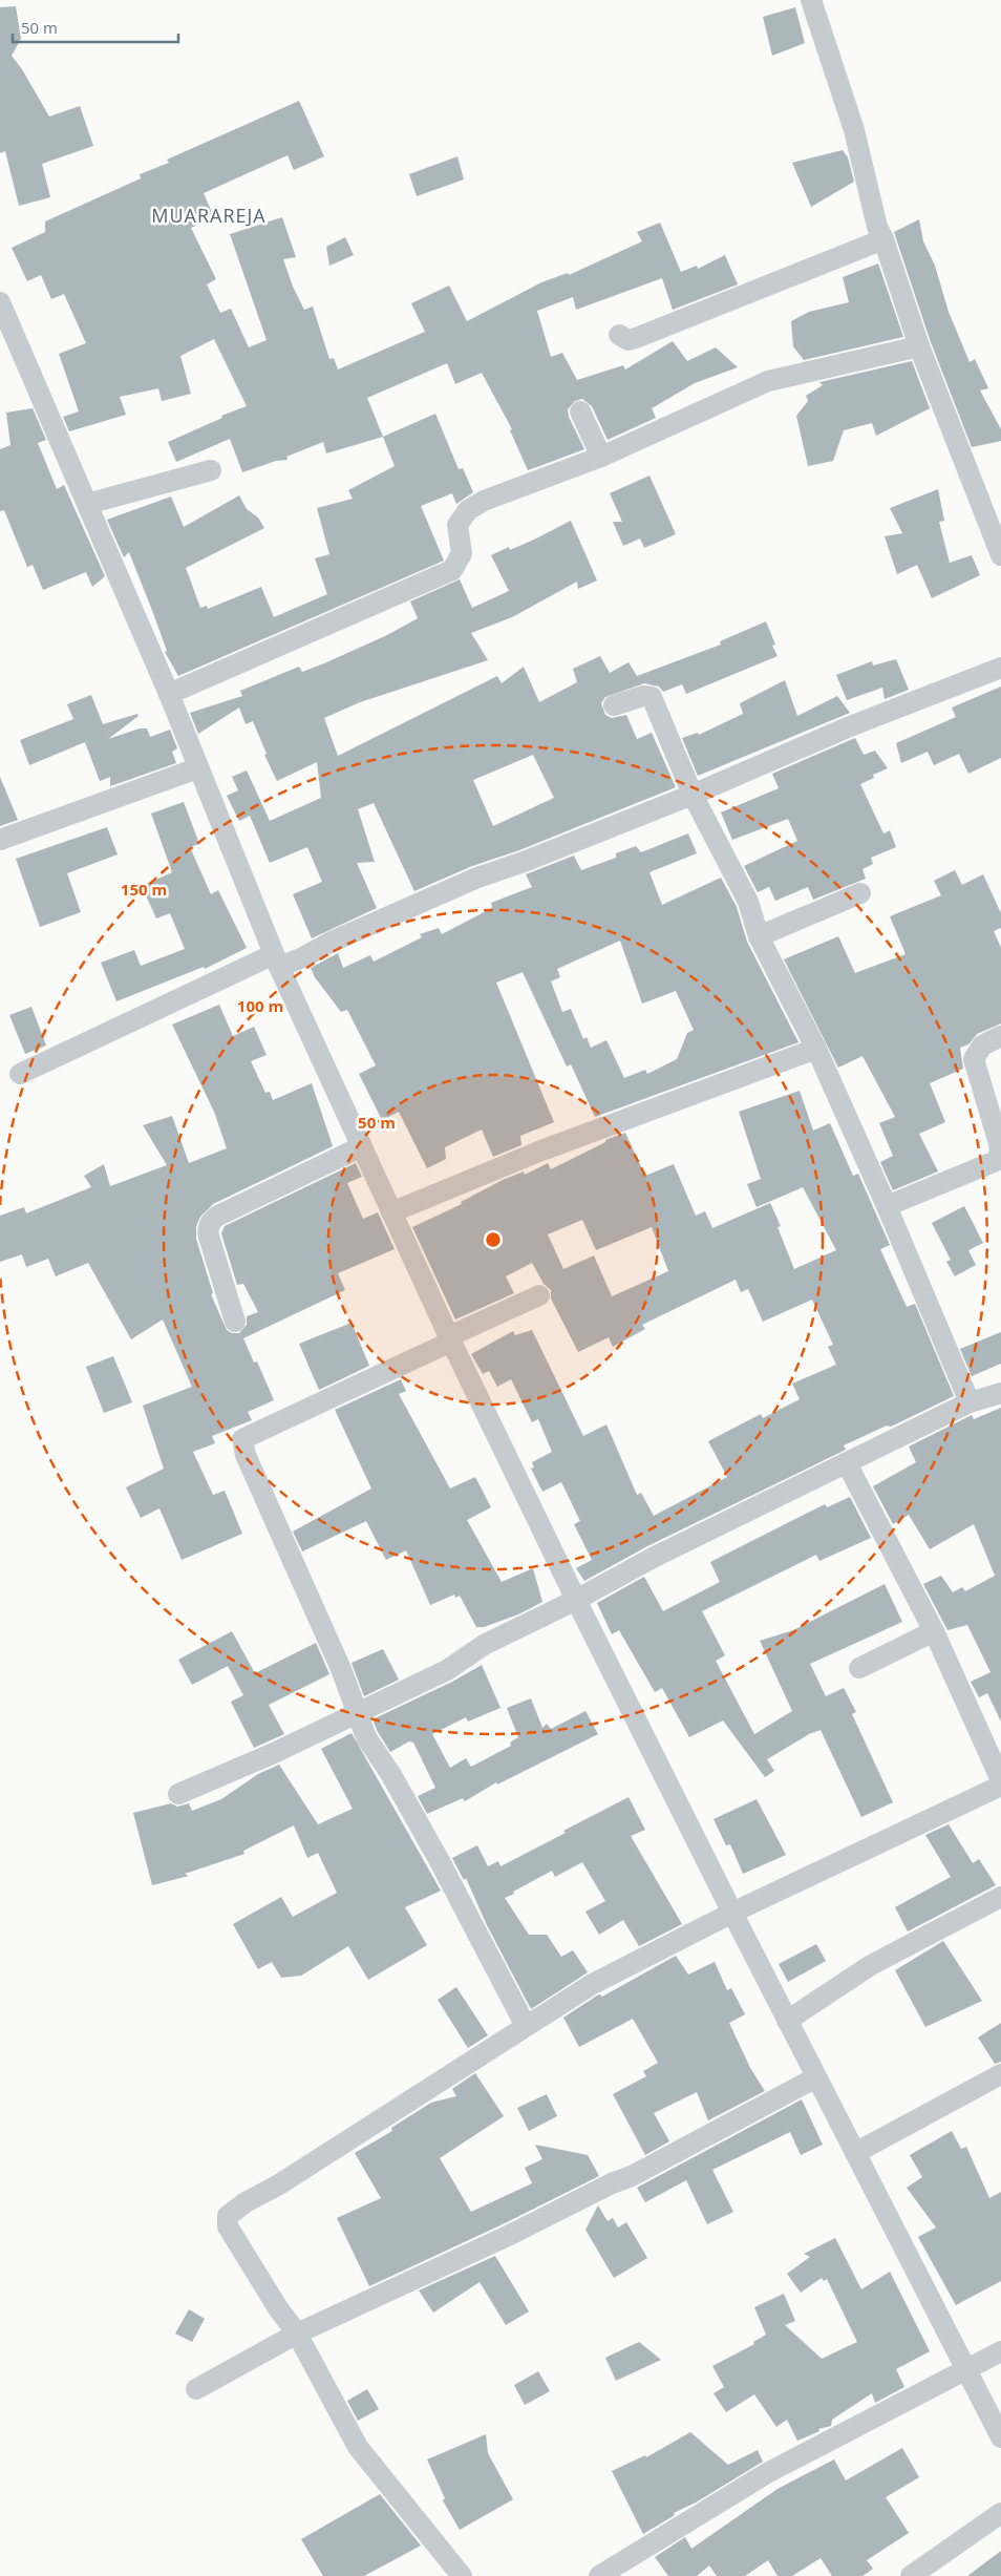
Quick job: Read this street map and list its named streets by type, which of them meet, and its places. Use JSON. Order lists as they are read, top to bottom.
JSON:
{
  "districts": ["MUARAREJA"],
  "scale_bar": "50 m",
  "rings": ["150 m", "100 m", "50 m"]
}
